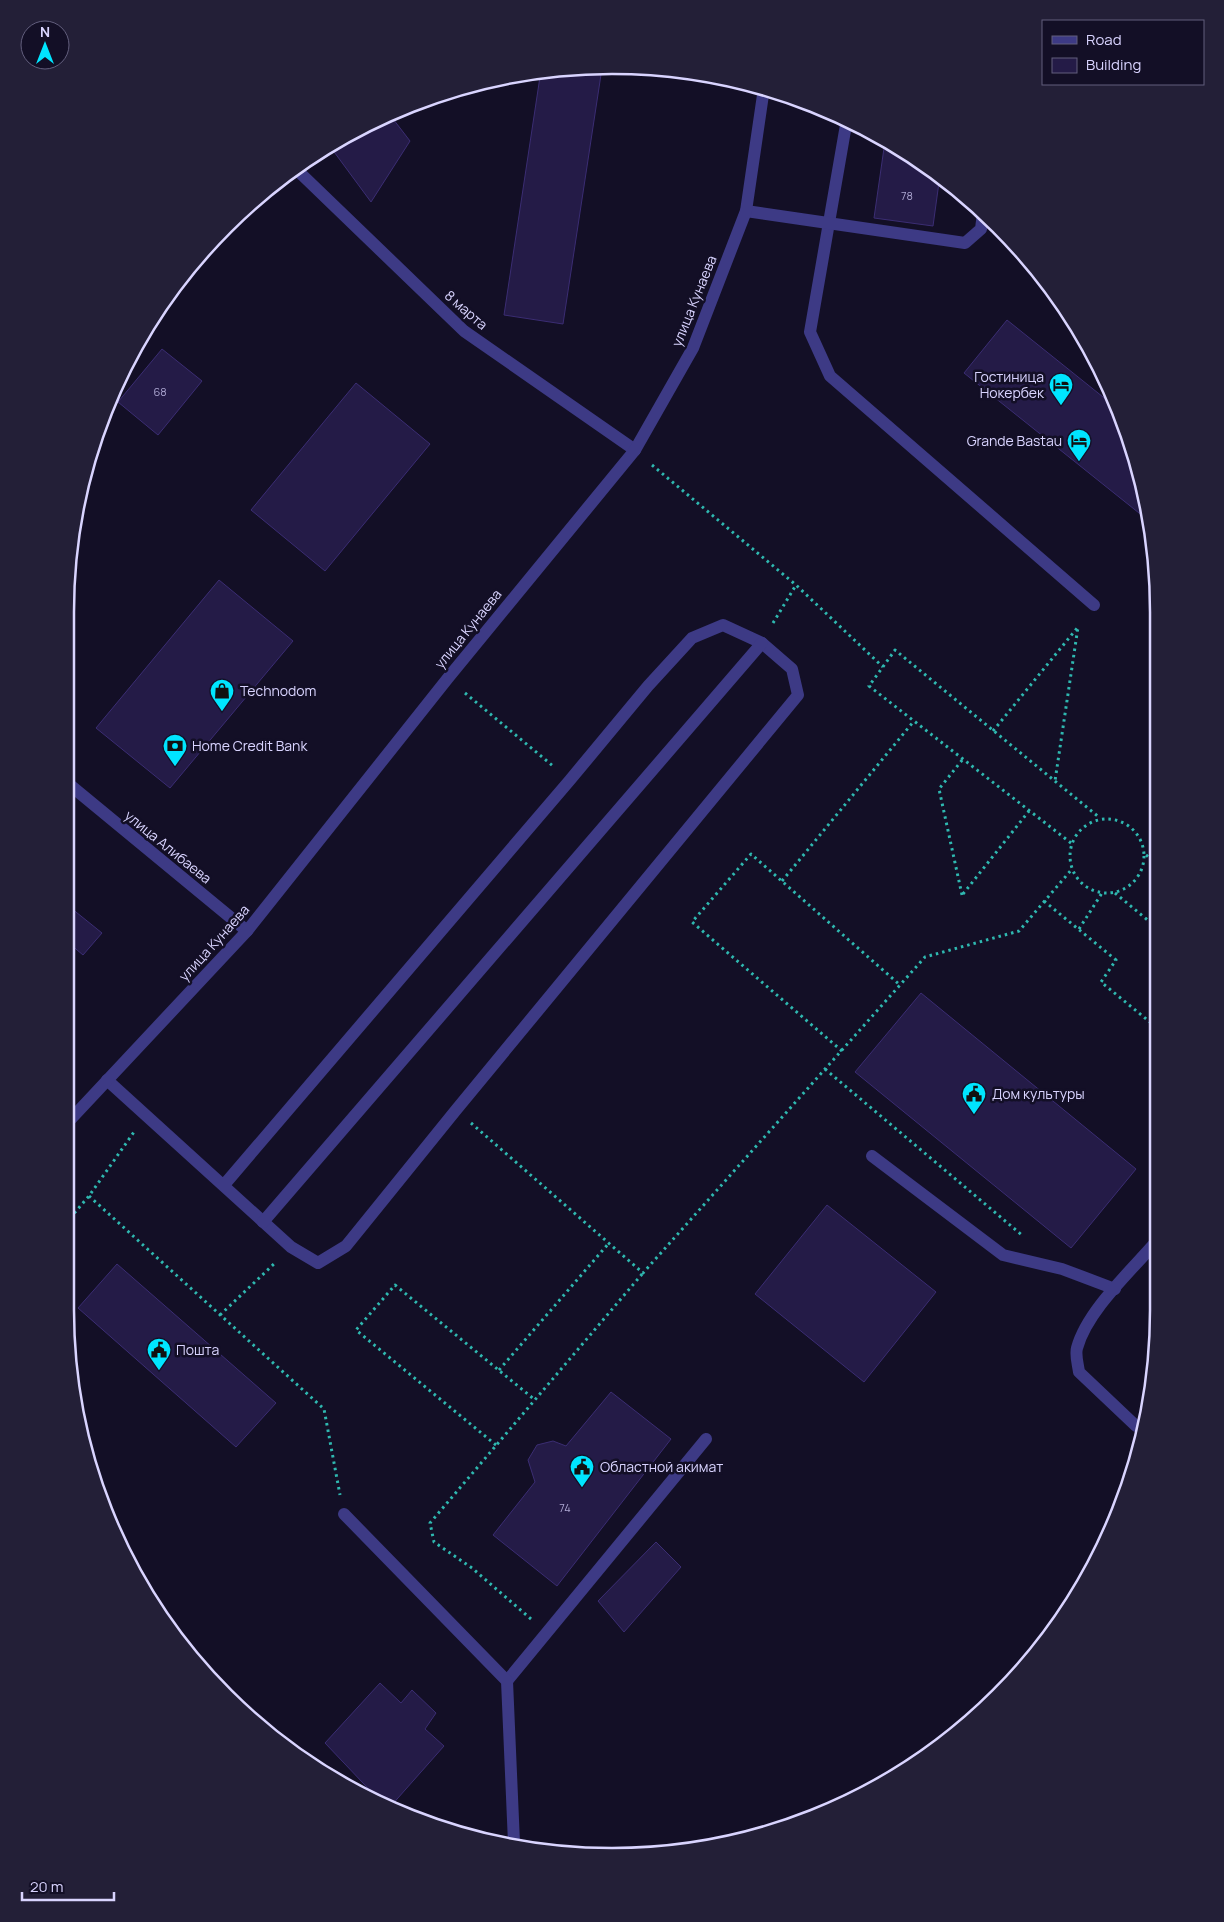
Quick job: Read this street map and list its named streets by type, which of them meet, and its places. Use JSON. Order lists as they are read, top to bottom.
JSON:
{
  "streets": {
    "street": ["улица Кунаева", "8 марта", "улица Алибаева"]
  },
  "crossings": [
    ["улица Кунаева", "8 марта"],
    ["улица Кунаева", "улица Алибаева"]
  ],
  "places": {
    "hotel": ["Гостиница Нокербек", "Grande Bastau"],
    "shop": ["Technodom"],
    "bank": ["Home Credit Bank"],
    "public building": ["Дом культуры", "Пошта", "Областной акимат"]
  },
  "house_numbers": ["78", "68", "74"],
  "legend": ["Road", "Building"],
  "scale_bar": "20 m",
  "north": "top"
}
